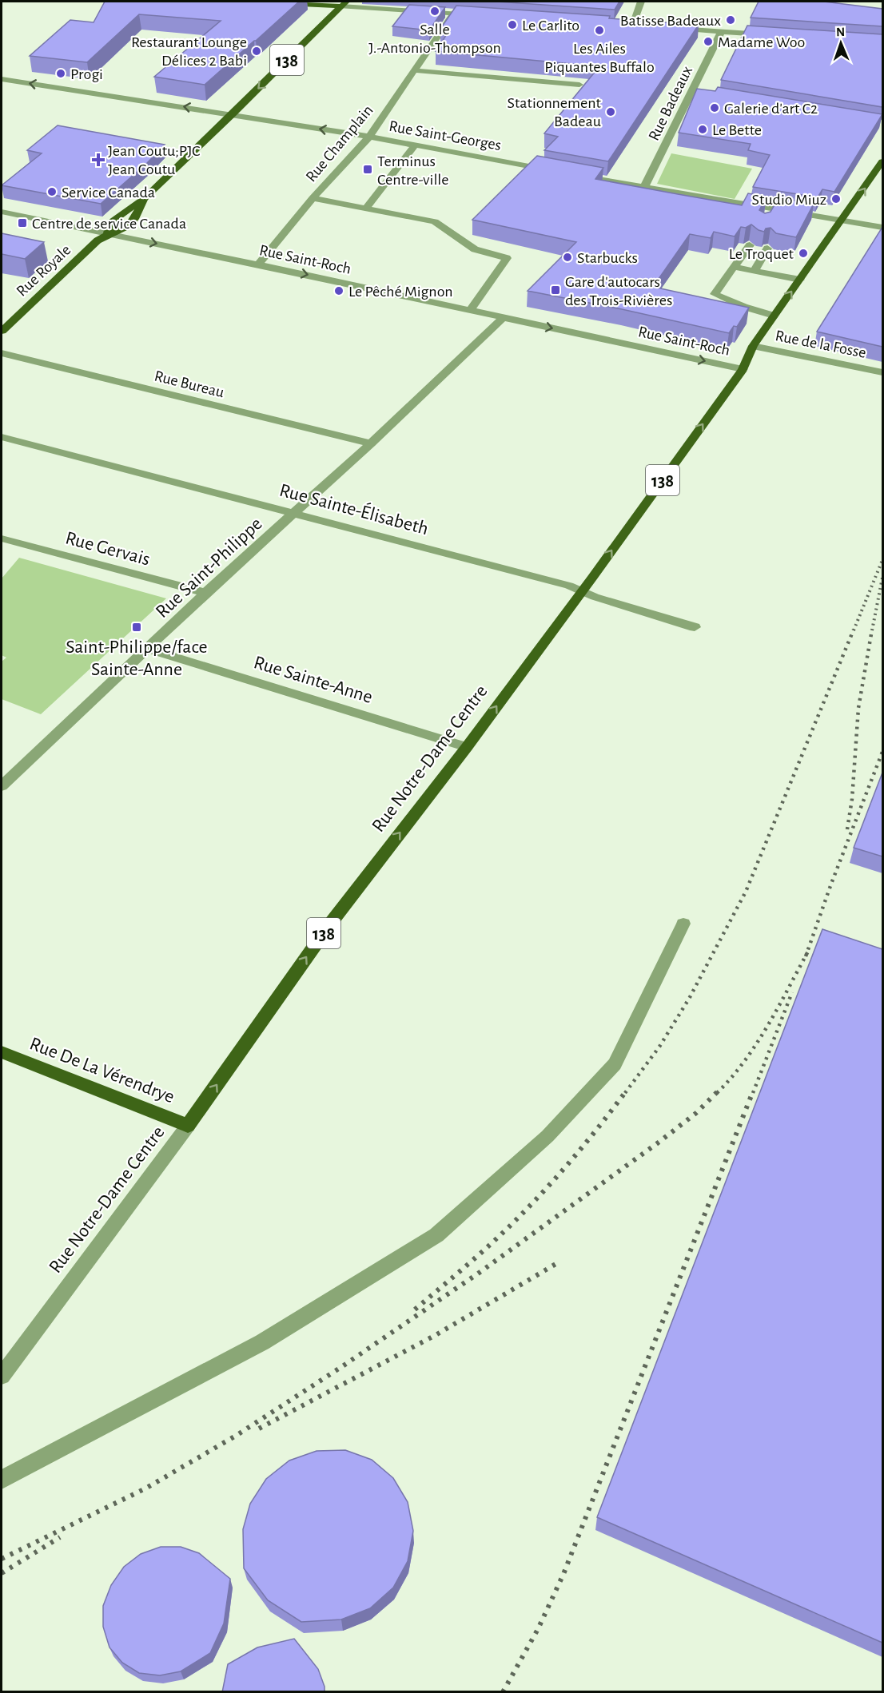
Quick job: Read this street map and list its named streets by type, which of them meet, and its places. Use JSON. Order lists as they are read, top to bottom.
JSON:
{
  "streets": {
    "main road": [
      "138",
      "Rue Royale",
      "Rue Notre-Dame Centre",
      "Rue De La Vérendrye"
    ],
    "street": [
      "Rue Badeaux",
      "Rue Saint-Georges",
      "Rue Champlain",
      "Rue Saint-Roch",
      "Rue de la Fosse",
      "Rue Bureau",
      "Rue Sainte-Élisabeth",
      "Rue Gervais",
      "Rue Saint-Philippe",
      "Rue Sainte-Anne"
    ]
  },
  "crossings": [
    ["Rue Saint-Georges", "Rue Champlain"],
    ["Rue Saint-Georges", "Rue Royale"],
    ["Rue Champlain", "Rue Saint-Roch"],
    ["Rue Saint-Roch", "Rue Royale"],
    ["Rue Saint-Roch", "Rue Saint-Philippe"],
    ["Rue Saint-Roch", "Rue Notre-Dame Centre"],
    ["Rue de la Fosse", "Rue Notre-Dame Centre"],
    ["Rue Bureau", "Rue Saint-Philippe"],
    ["Rue Sainte-Élisabeth", "Rue Saint-Philippe"],
    ["Rue Sainte-Élisabeth", "Rue Notre-Dame Centre"],
    ["Rue Gervais", "Rue Saint-Philippe"],
    ["Rue Saint-Philippe", "Rue Sainte-Anne"],
    ["Rue Sainte-Anne", "Rue Notre-Dame Centre"],
    ["Rue Notre-Dame Centre", "Rue De La Vérendrye"]
  ],
  "one_way": ["Rue Saint-Georges", "Rue Saint-Roch", "Rue Notre-Dame Centre"],
  "places": {
    "other": [
      "Salle J.-Antonio-Thompson",
      "Batisse Badeaux",
      "Le Carlito",
      "Les Ailes Piquantes Buffalo",
      "Madame Woo",
      "Restaurant Lounge Délices 2 Babi",
      "Progi",
      "Galerie d'art C2",
      "Stationnement Badeau",
      "Le Bette",
      "Service Canada",
      "Studio Miuz",
      "Le Troquet",
      "Starbucks",
      "Le Pêché Mignon"
    ],
    "health": ["Jean Coutu;PJC Jean Coutu"],
    "transit": [
      "Terminus Centre-ville",
      "Centre de service Canada",
      "Gare d'autocars des Trois-Rivières",
      "Saint-Philippe/face Sainte-Anne"
    ]
  },
  "north": "top"
}
